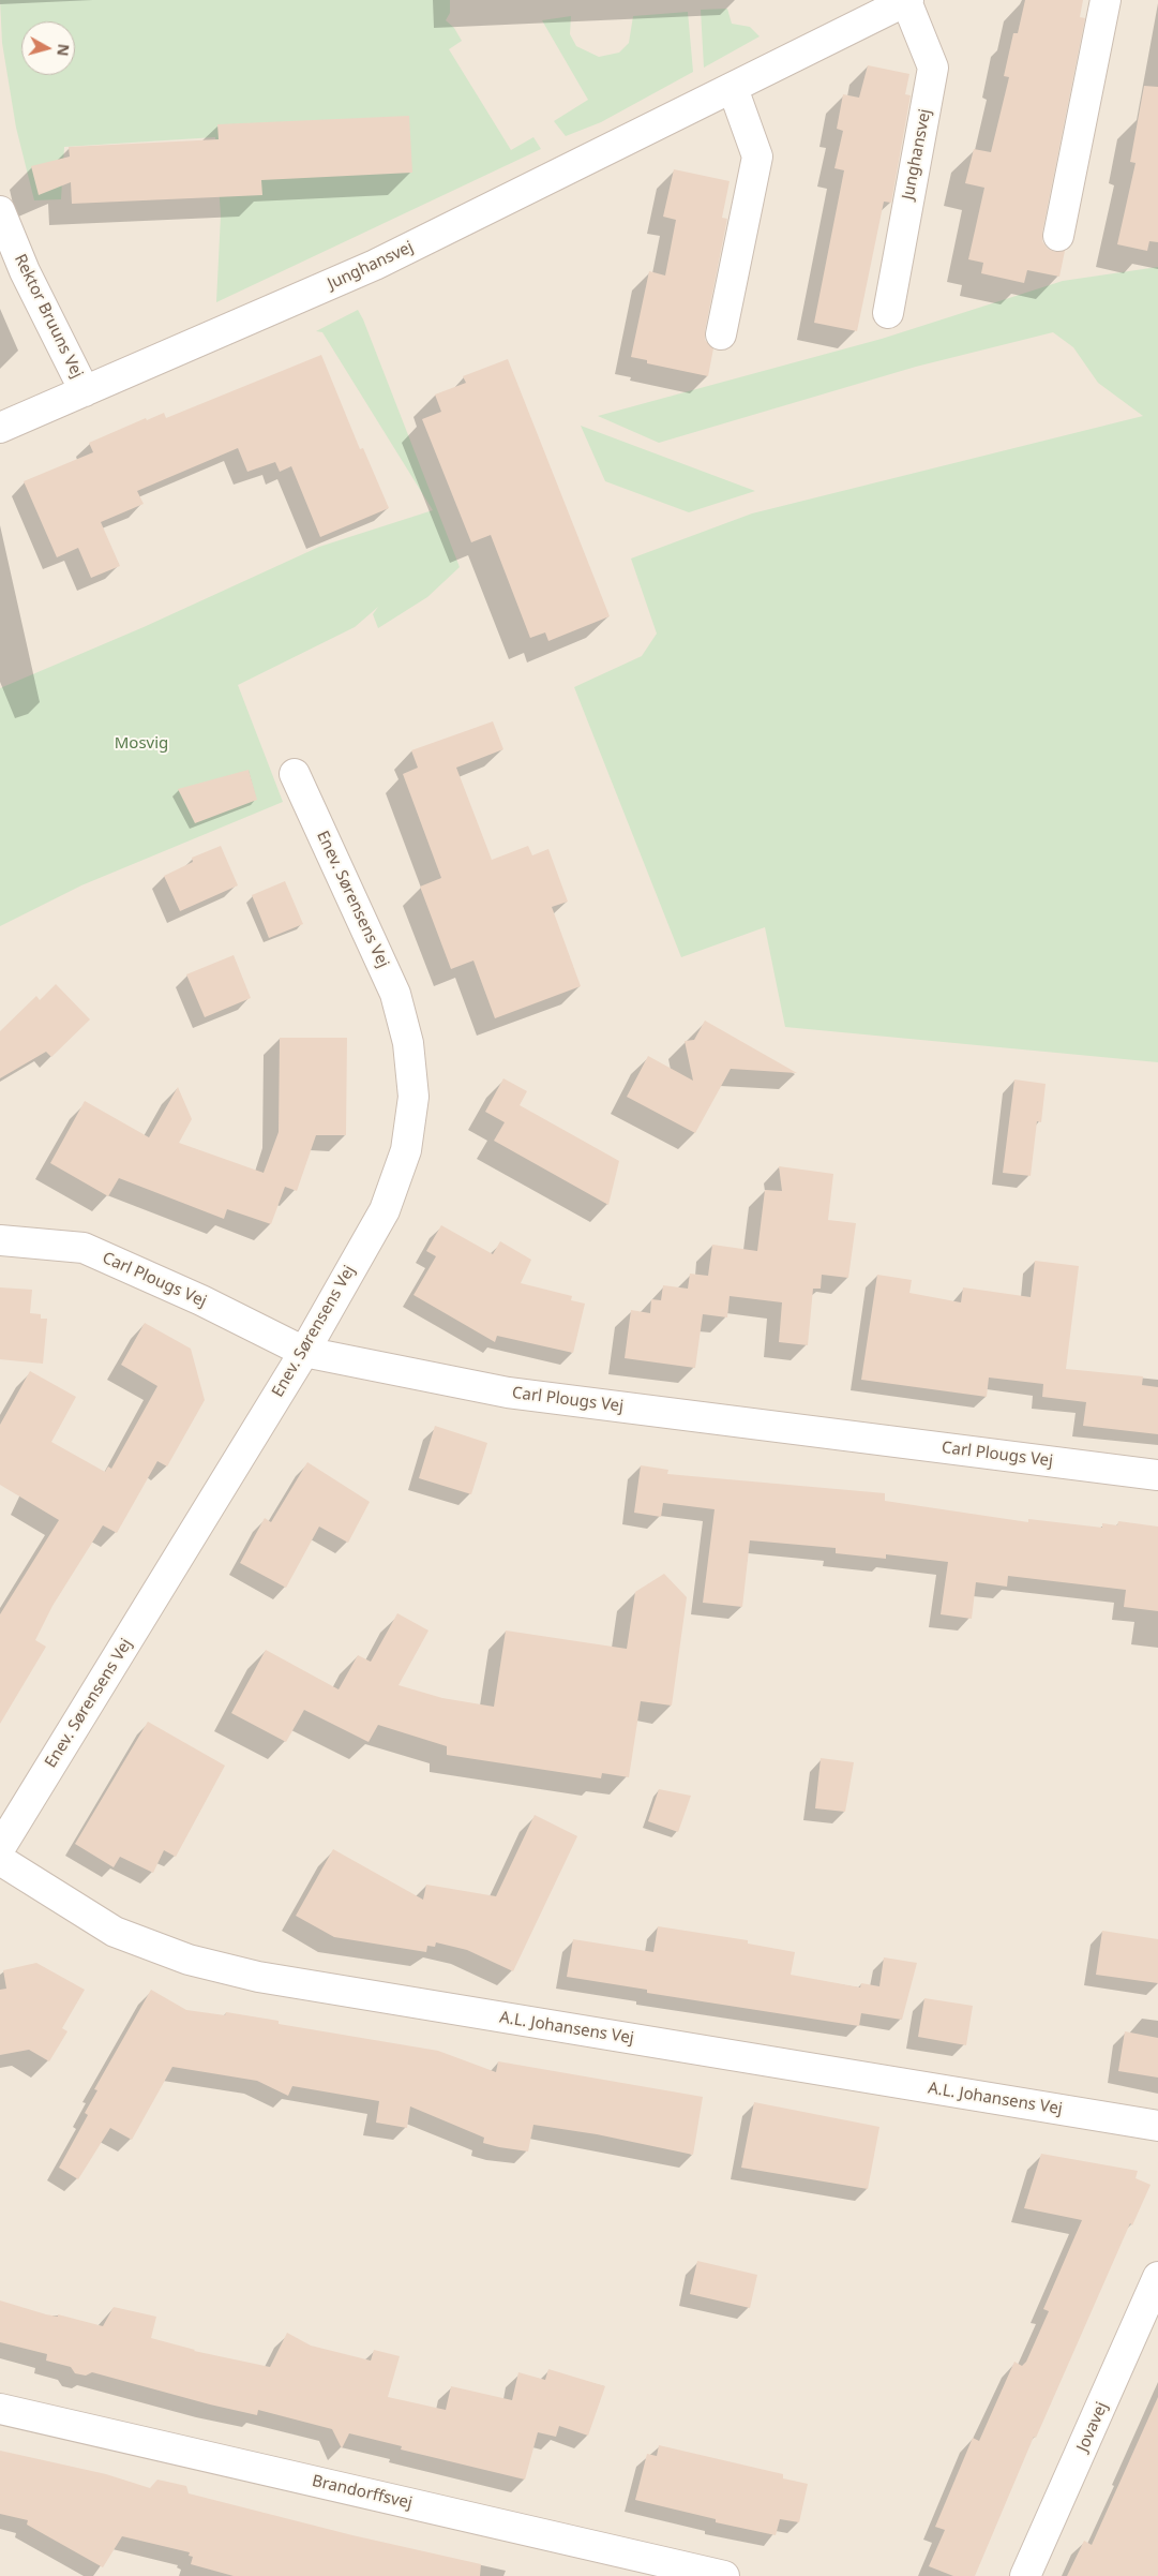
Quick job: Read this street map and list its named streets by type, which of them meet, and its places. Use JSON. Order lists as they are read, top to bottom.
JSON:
{
  "streets": {
    "street": [
      "Junghansvej",
      "Rektor Bruuns Vej",
      "Enev. Sørensens Vej",
      "Carl Plougs Vej",
      "A.L. Johansens Vej",
      "Jovavej",
      "Brandorffsvej"
    ]
  },
  "crossings": [
    ["Junghansvej", "Rektor Bruuns Vej"],
    ["Enev. Sørensens Vej", "Carl Plougs Vej"]
  ],
  "parks": ["Mosvig"],
  "north": "right"
}
